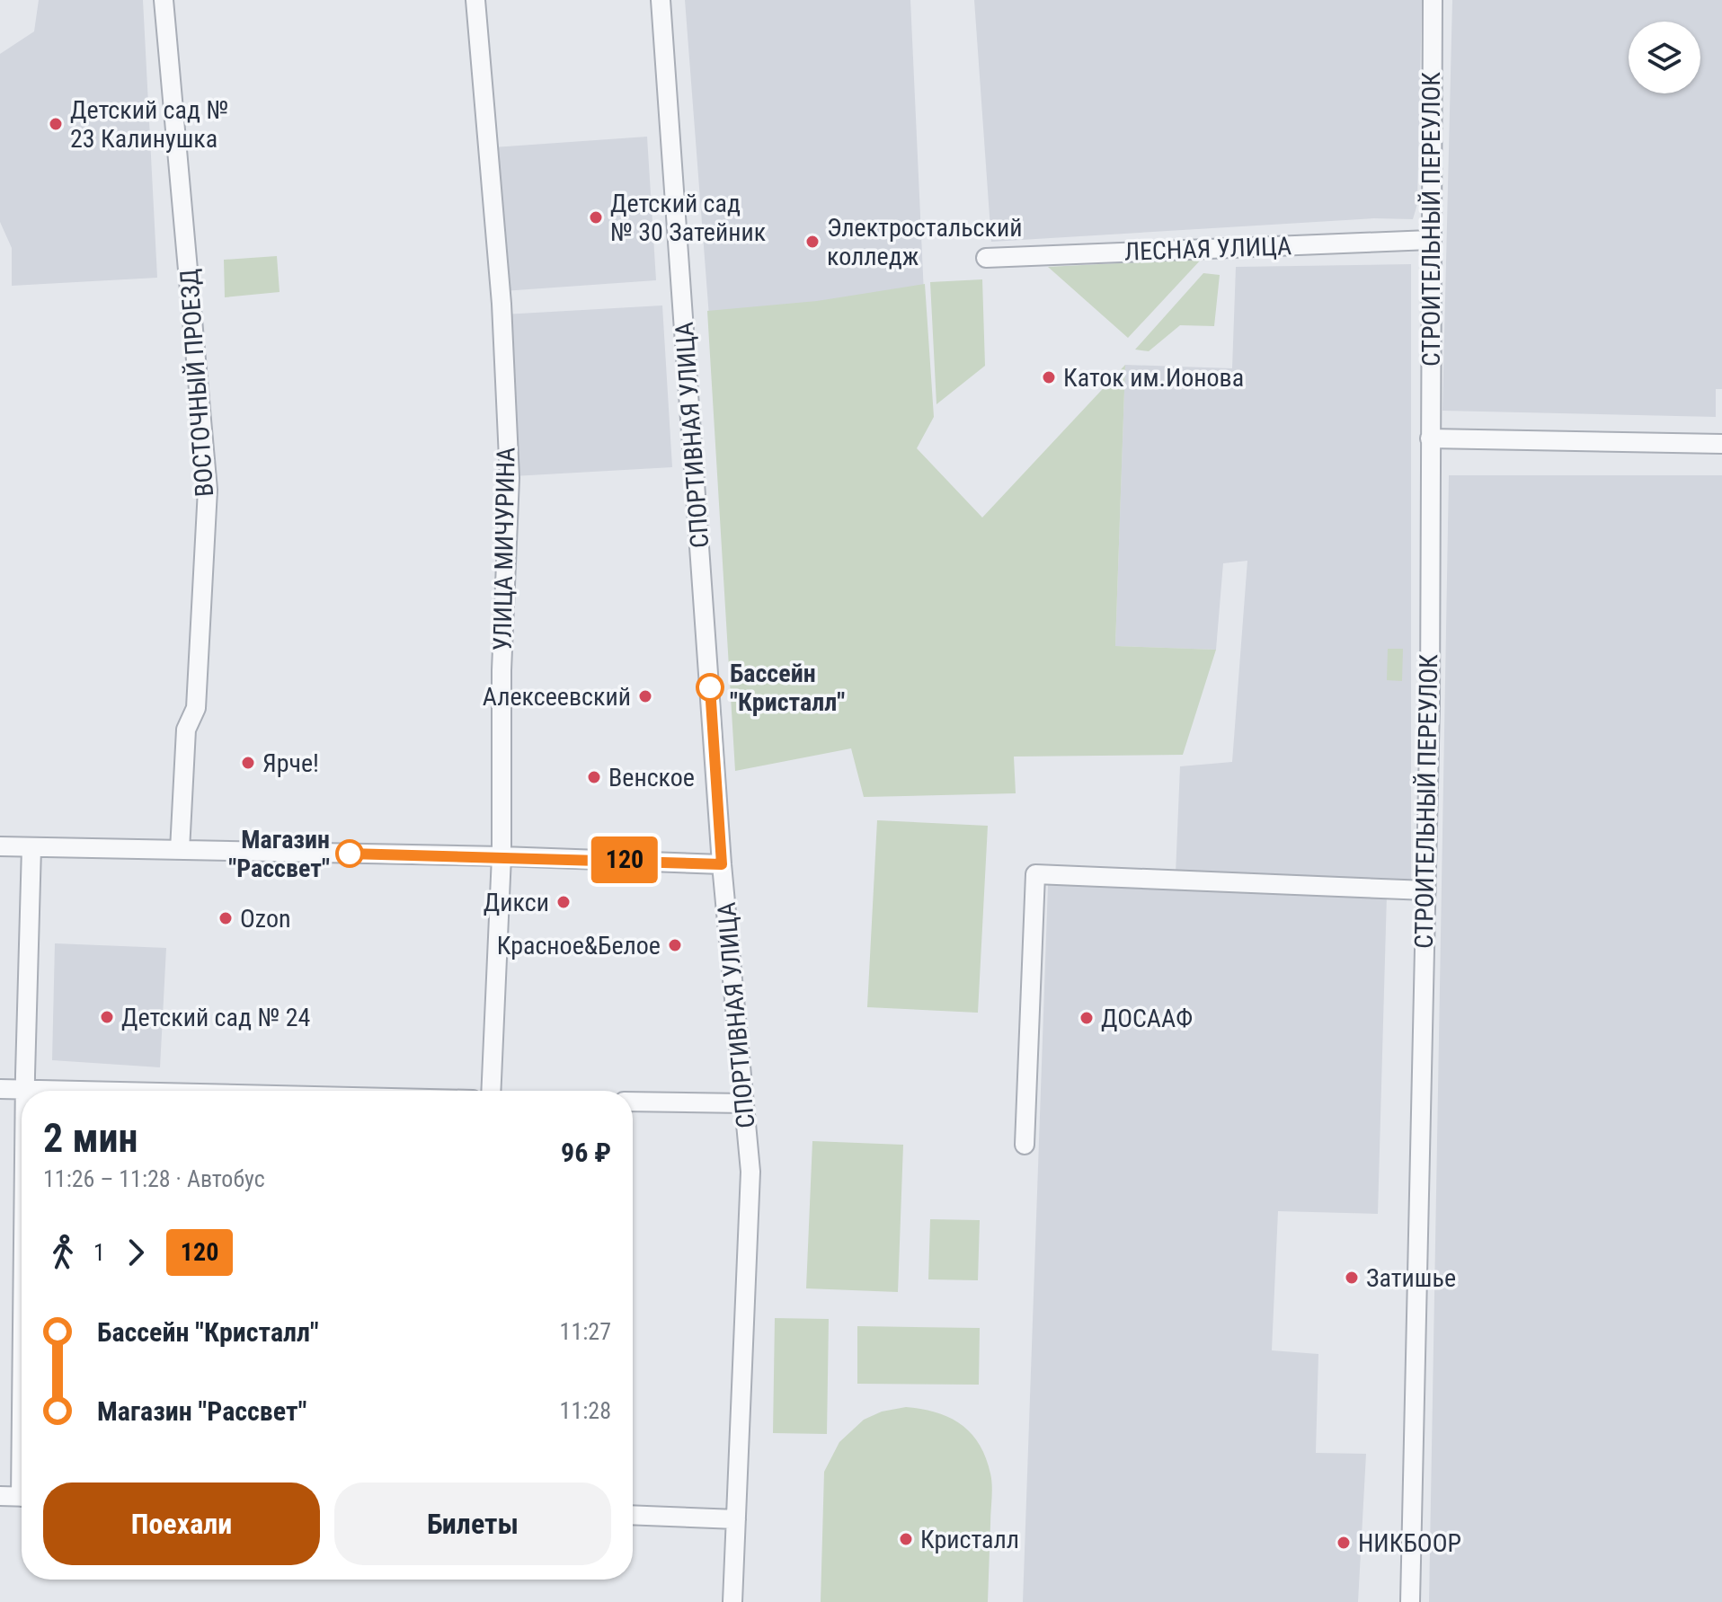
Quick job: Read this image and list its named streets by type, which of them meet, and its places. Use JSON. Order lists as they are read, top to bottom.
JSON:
{
  "streets": {
    "street": [
      "СТРОИТЕЛЬНЫЙ ПЕРЕУЛОК",
      "ЛЕСНАЯ УЛИЦА",
      "ВОСТОЧНЫЙ ПРОЕЗД",
      "СПОРТИВНАЯ УЛИЦА",
      "УЛИЦА МИЧУРИНА"
    ]
  },
  "crossings": [
    ["СТРОИТЕЛЬНЫЙ ПЕРЕУЛОК", "ЛЕСНАЯ УЛИЦА"]
  ],
  "places": [
    "Детский сад № 23 Калинушка",
    "Детский сад № 30 Затейник",
    "Электростальский колледж",
    "Каток им.Ионова",
    "Бассейн \"Кристалл\"",
    "Алексеевский",
    "Ярче!",
    "Венское",
    "Магазин \"Рассвет\"",
    "Дикси",
    "Ozon",
    "Красное&Белое",
    "Детский сад № 24",
    "ДОСААФ",
    "Затишье",
    "Кристалл",
    "НИКБООР"
  ],
  "lines": ["bus line 120"],
  "page": {
    "on_map": "120",
    "heading": ["2 мин", "11:26 – 11:28 · Автобус", "96 ₽"],
    "legs": ["1", "120"],
    "list": [
      {
        "name": "Бассейн \"Кристалл\"",
        "value": "11:27"
      },
      {
        "name": "Магазин \"Рассвет\"",
        "value": "11:28"
      }
    ],
    "buttons": ["Поехали", "Билеты"]
  }
}
